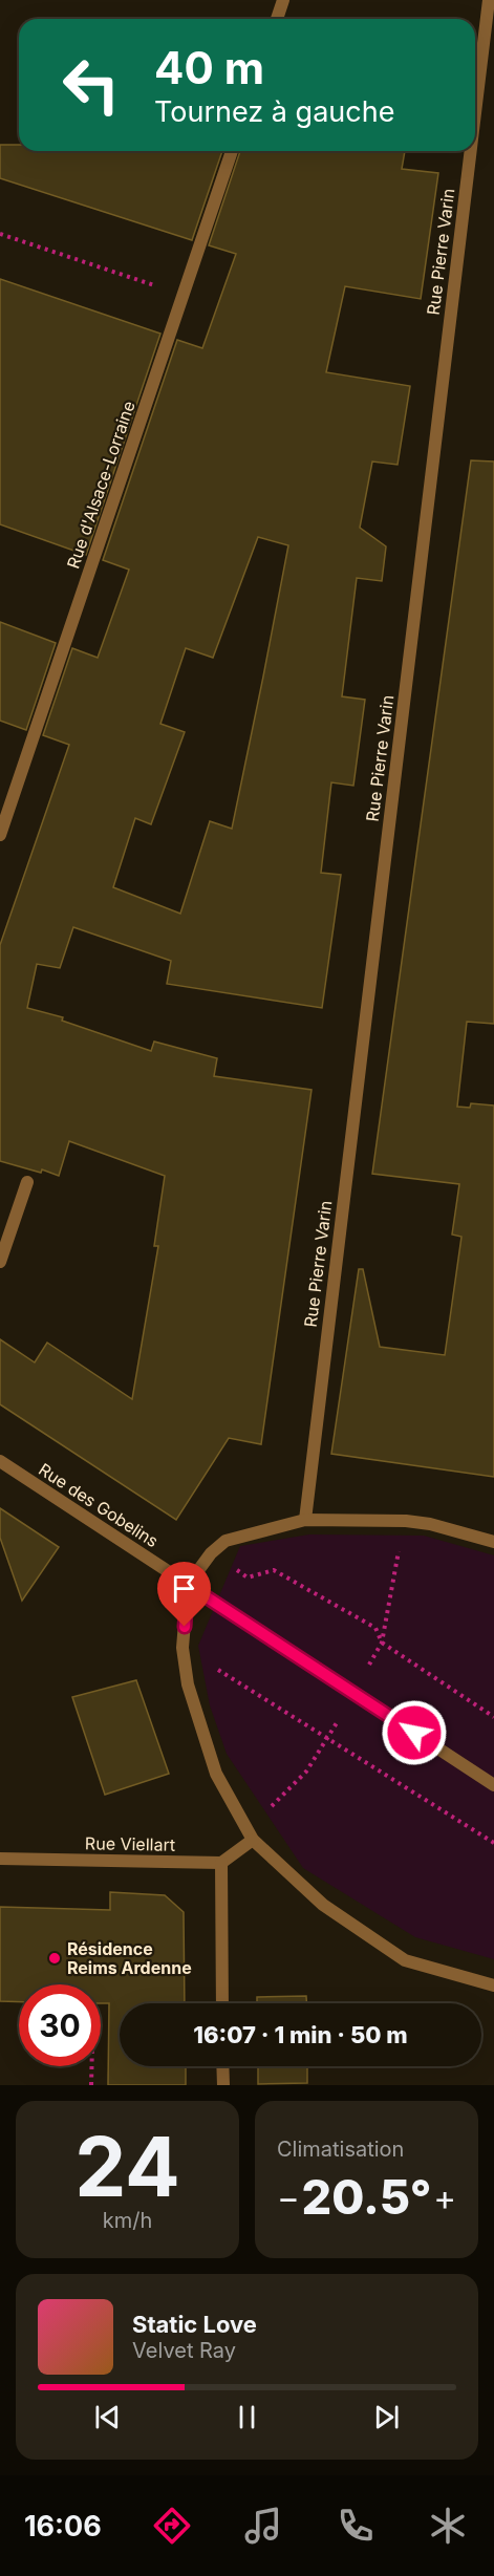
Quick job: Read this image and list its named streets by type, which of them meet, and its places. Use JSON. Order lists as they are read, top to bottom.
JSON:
{
  "streets": {
    "street": [
      "Rue Pierre Varin",
      "Rue d'Alsace-Lorraine",
      "Rue des Gobelins",
      "Rue Viellart"
    ]
  },
  "places": ["Résidence Reims Ardenne"],
  "page": {
    "turn": ["40 m", "Tournez à gauche"],
    "limit": "30",
    "trip": "16:07 · 1 min · 50 m",
    "tile": [
      ["24", "km/h"],
      "Climatisation"
    ],
    "heat": ["−", "20.5°", "+"],
    "song": ["Static Love", "Velvet Ray"],
    "tabs": "16:06"
  }
}
